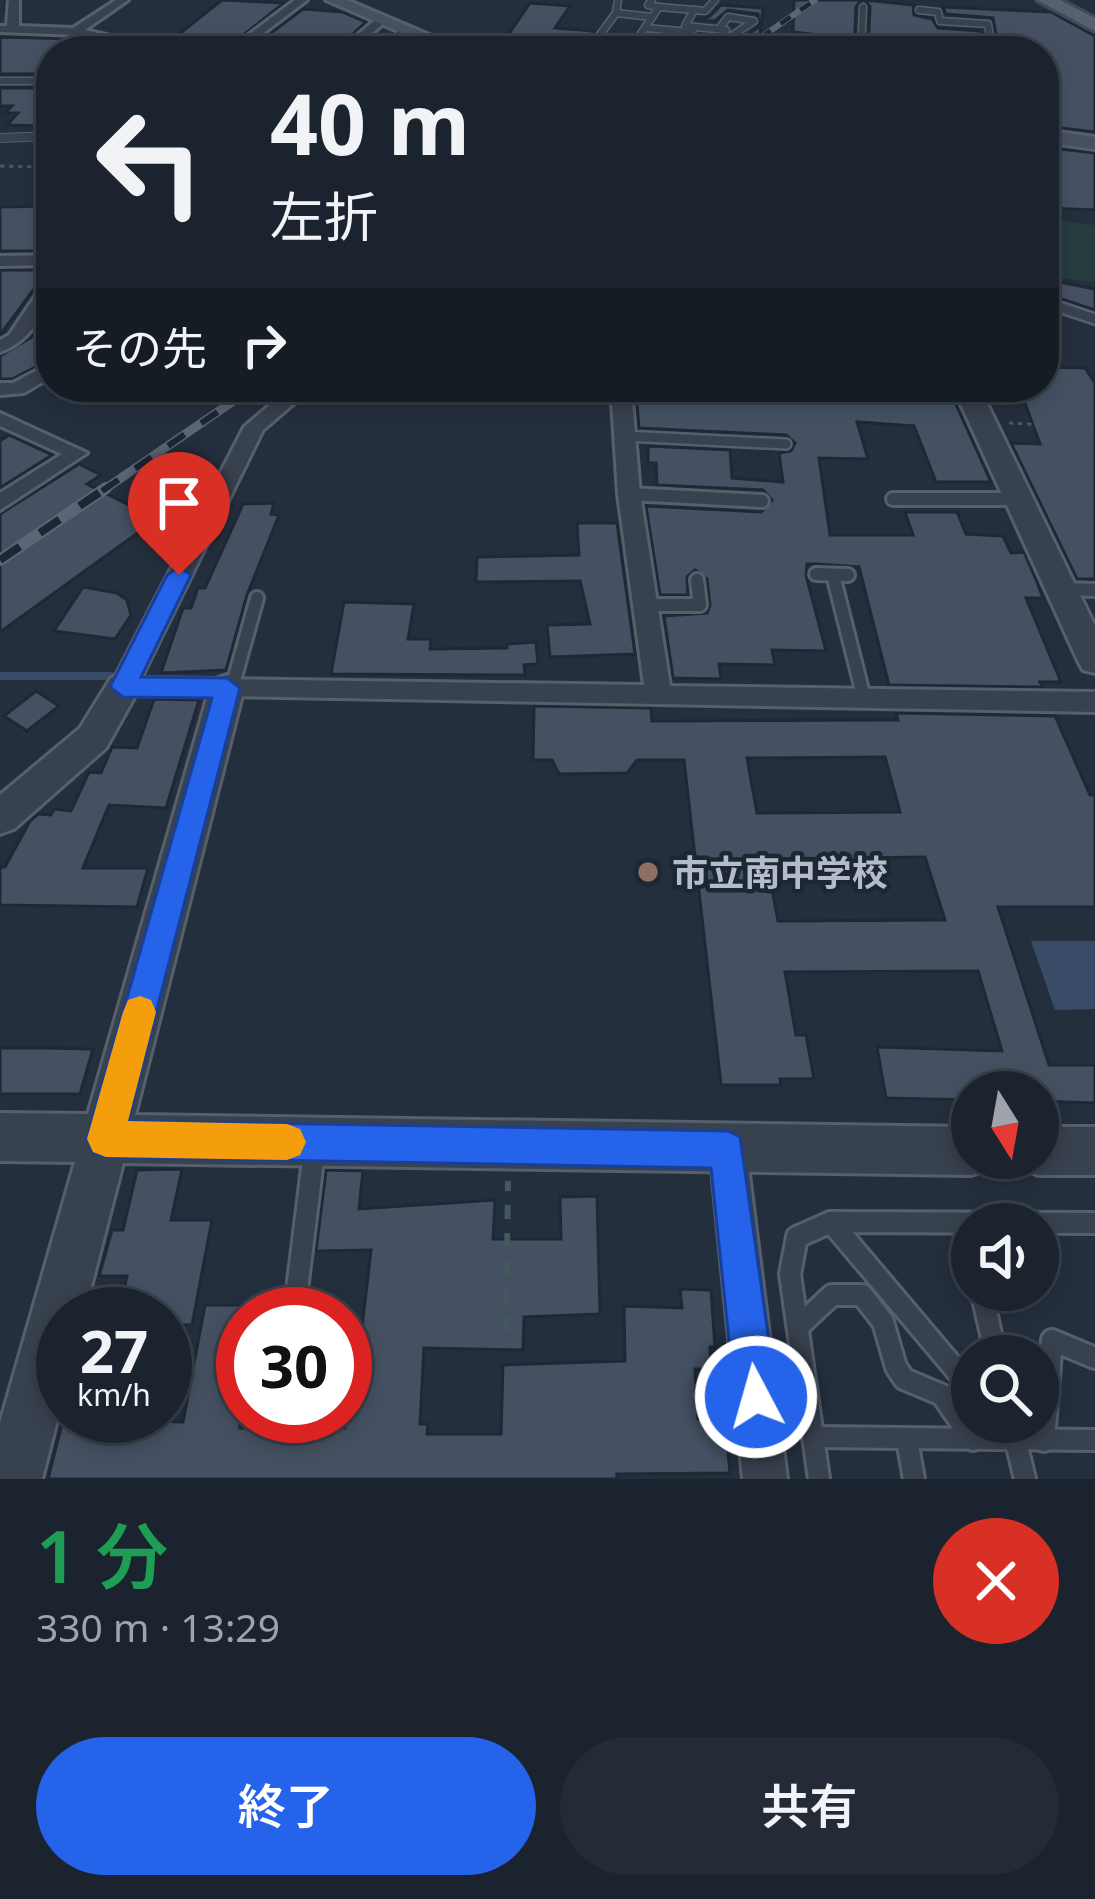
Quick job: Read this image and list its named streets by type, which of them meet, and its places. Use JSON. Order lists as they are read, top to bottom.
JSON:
{
  "places": ["市立南中学校"],
  "north": "bottom",
  "page": {
    "turn": ["40 m", "左折"],
    "then": "その先",
    "speed": "27 km/h",
    "limit": "30",
    "heading": ["1 分", "330 m · 13:29"],
    "buttons": ["終了", "共有"]
  }
}
